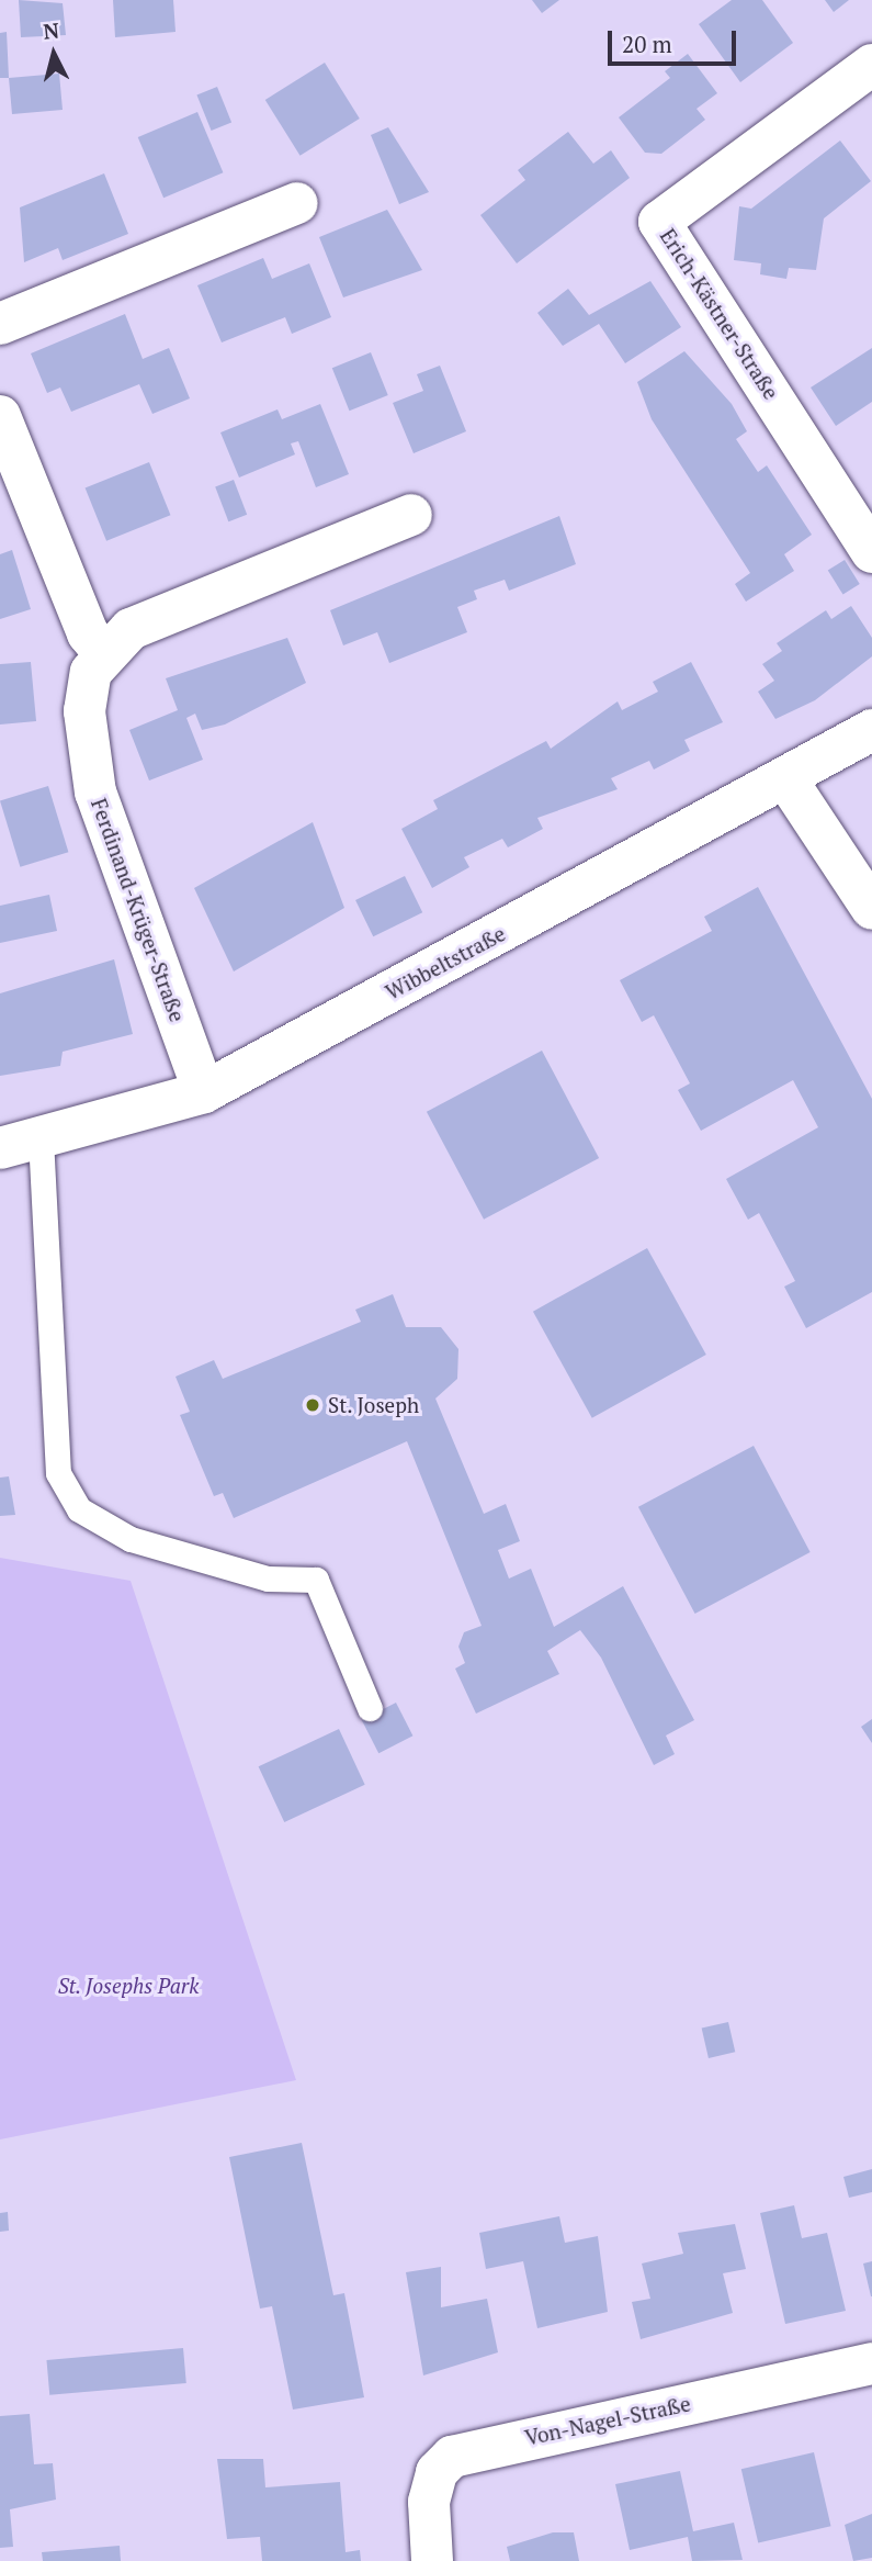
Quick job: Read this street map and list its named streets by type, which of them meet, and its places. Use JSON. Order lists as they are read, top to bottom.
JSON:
{
  "streets": {
    "street": [
      "Erich-Kästner-Straße",
      "Ferdinand-Krüger-Straße",
      "Wibbeltstraße",
      "Von-Nagel-Straße"
    ]
  },
  "crossings": [
    ["Ferdinand-Krüger-Straße", "Wibbeltstraße"]
  ],
  "parks": ["St. Josephs Park"],
  "places": ["St. Joseph"],
  "scale_bar": "20 m",
  "north": "top"
}
